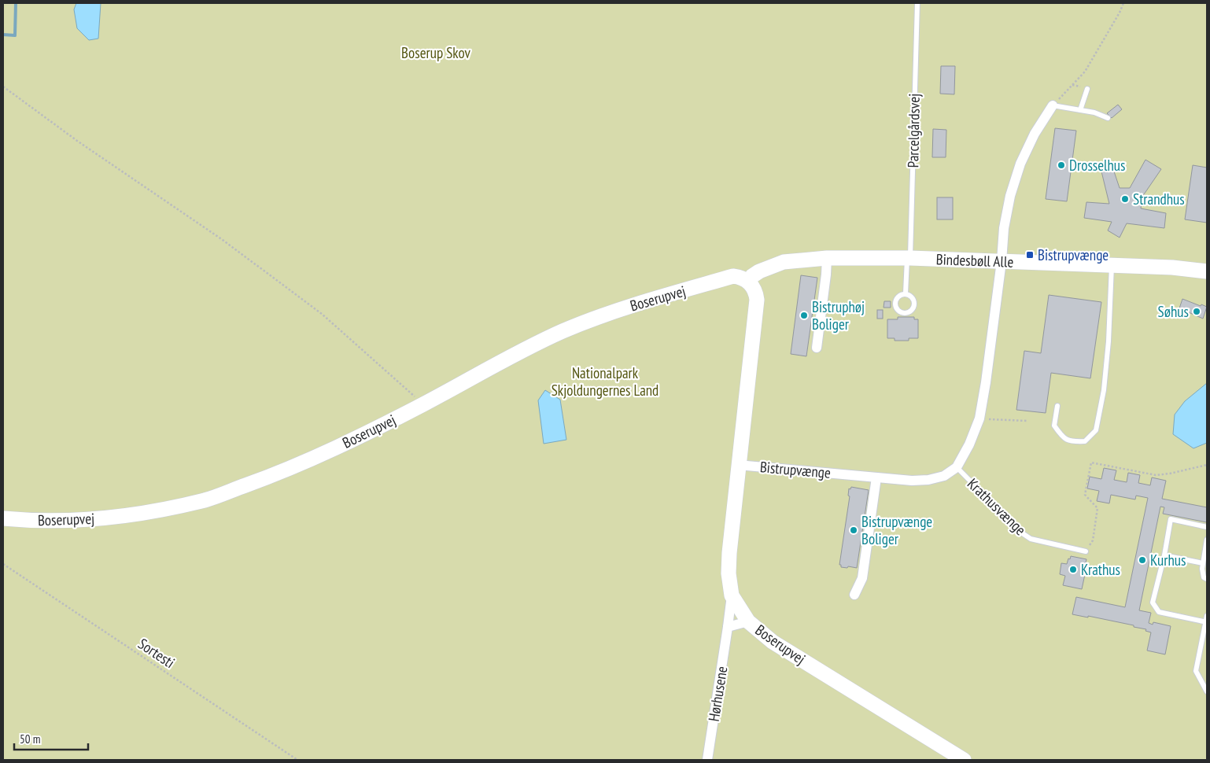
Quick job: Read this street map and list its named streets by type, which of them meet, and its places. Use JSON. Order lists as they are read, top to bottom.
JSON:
{
  "streets": {
    "street": [
      "Bindesbøll Alle",
      "Boserupvej",
      "Bistrupvænge",
      "Hørhusene"
    ],
    "lane": ["Parcelgårdsvej", "Krathusvænge"],
    "path": ["Sortesti"]
  },
  "crossings": [
    ["Parcelgårdsvej", "Bindesbøll Alle"],
    ["Bindesbøll Alle", "Boserupvej"],
    ["Boserupvej", "Bistrupvænge"],
    ["Boserupvej", "Hørhusene"],
    ["Bistrupvænge", "Krathusvænge"]
  ],
  "parks": ["Boserup Skov", "Nationalpark Skjoldungernes Land"],
  "places": {
    "other": [
      "Drosselhus",
      "Strandhus",
      "Søhus",
      "Bistruphøj Boliger",
      "Bistrupvænge Boliger",
      "Kurhus",
      "Krathus"
    ],
    "transit": ["Bistrupvænge"]
  },
  "scale_bar": "50 m"
}
